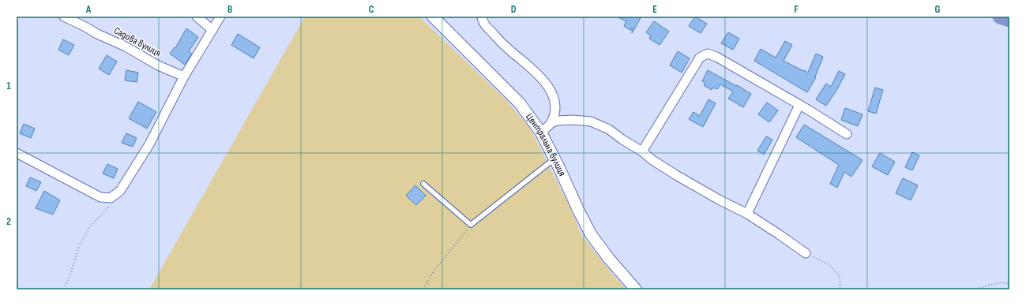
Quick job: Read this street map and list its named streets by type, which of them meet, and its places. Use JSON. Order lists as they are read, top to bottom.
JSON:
{
  "streets": {
    "street": ["Садова вулиця", "Центральна вулиця"]
  },
  "grid": {
    "columns": [
      "A",
      "B",
      "C",
      "D",
      "E",
      "F",
      "G"
    ],
    "rows": ["1", "2"]
  }
}
